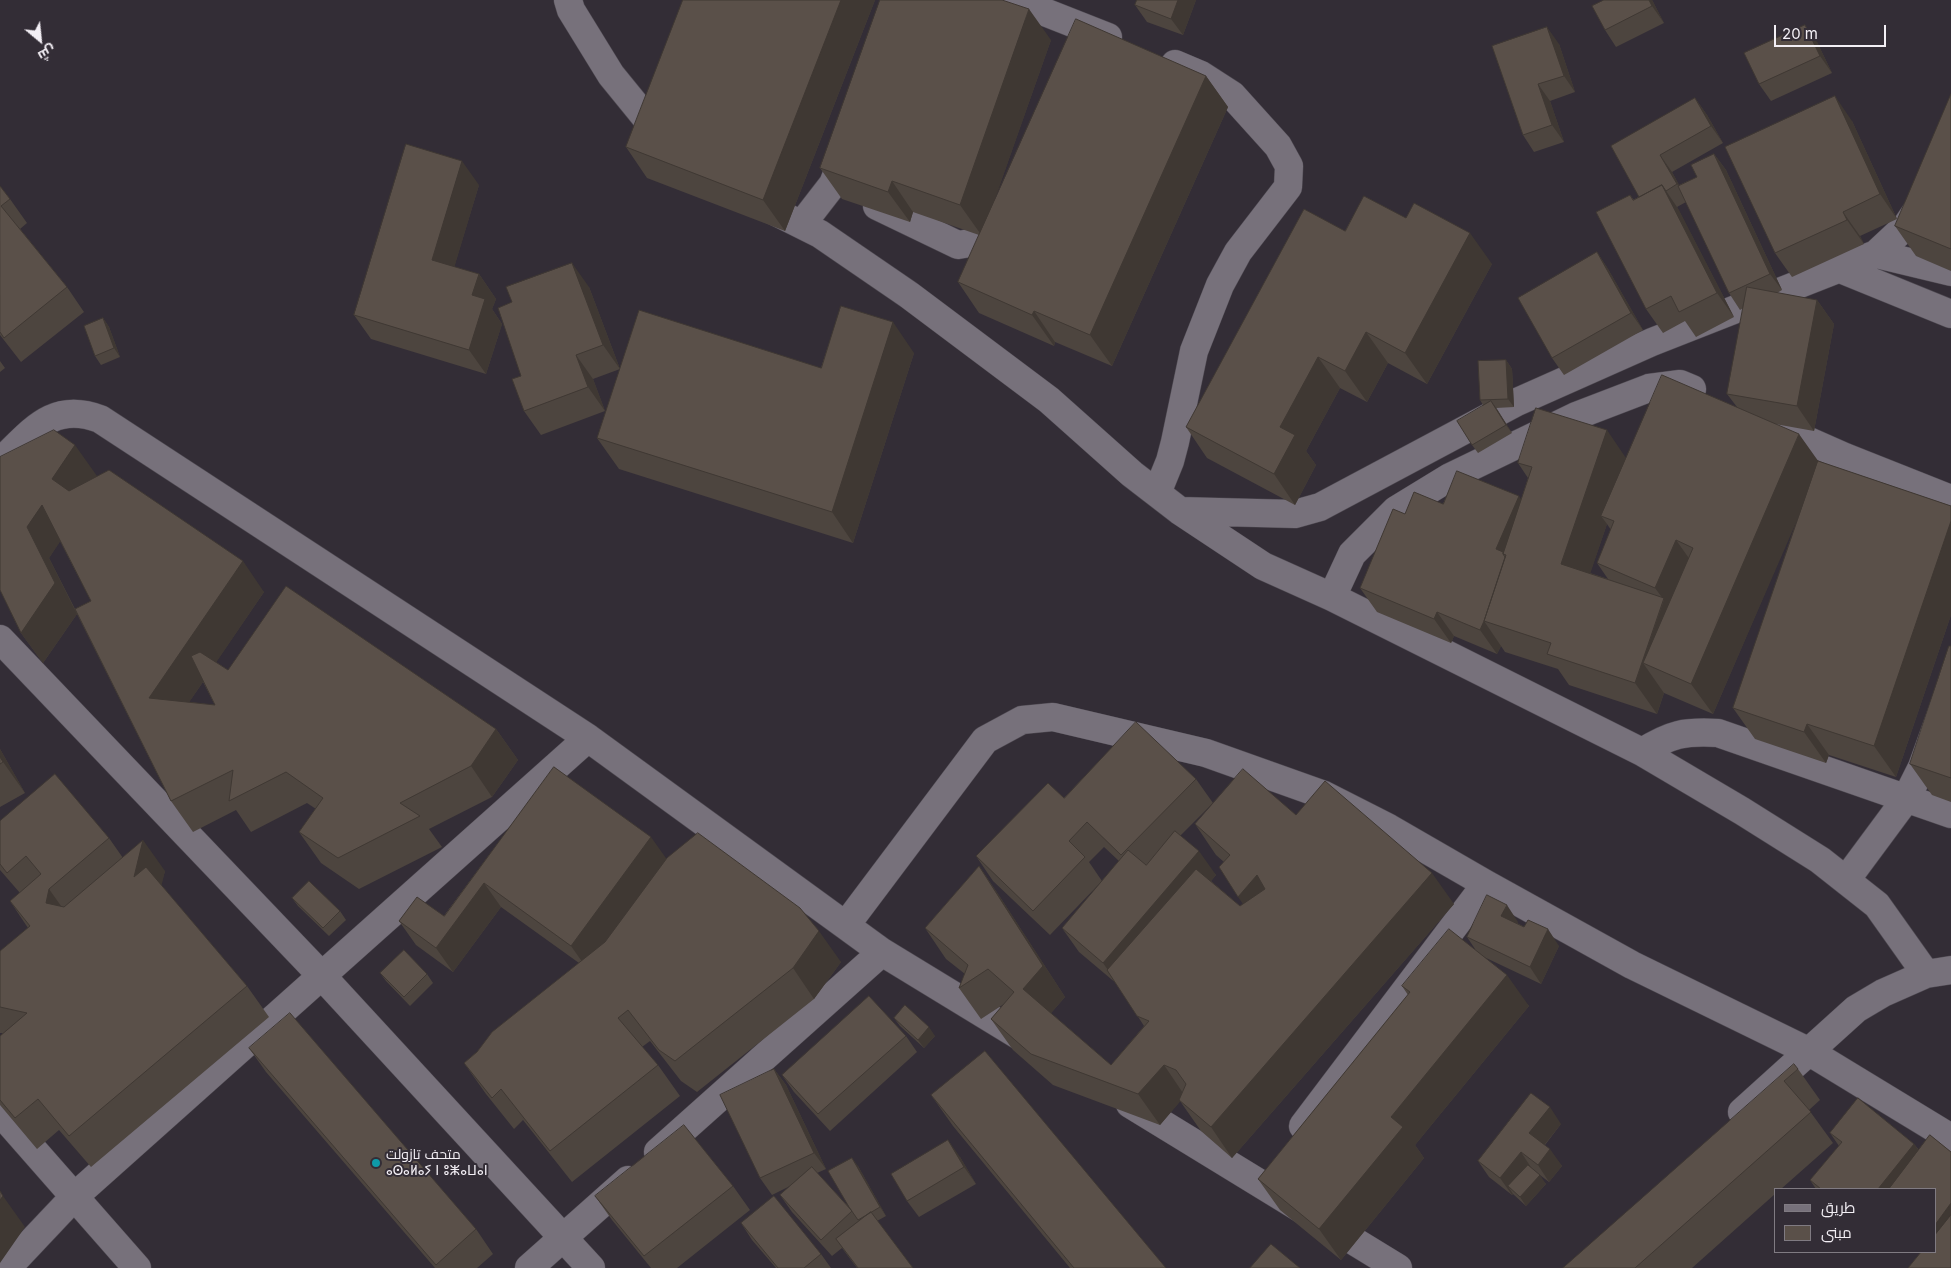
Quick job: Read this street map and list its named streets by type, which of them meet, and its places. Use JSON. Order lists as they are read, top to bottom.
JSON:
{
  "places": ["متحف تازولت ⴰⵙⴰⵍⴰⵢ ⵏ ⵓⵥⴰⵡⴰⵏ"],
  "legend": ["طريق", "مبنى"],
  "scale_bar": "20 m",
  "north": "bottom right"
}
